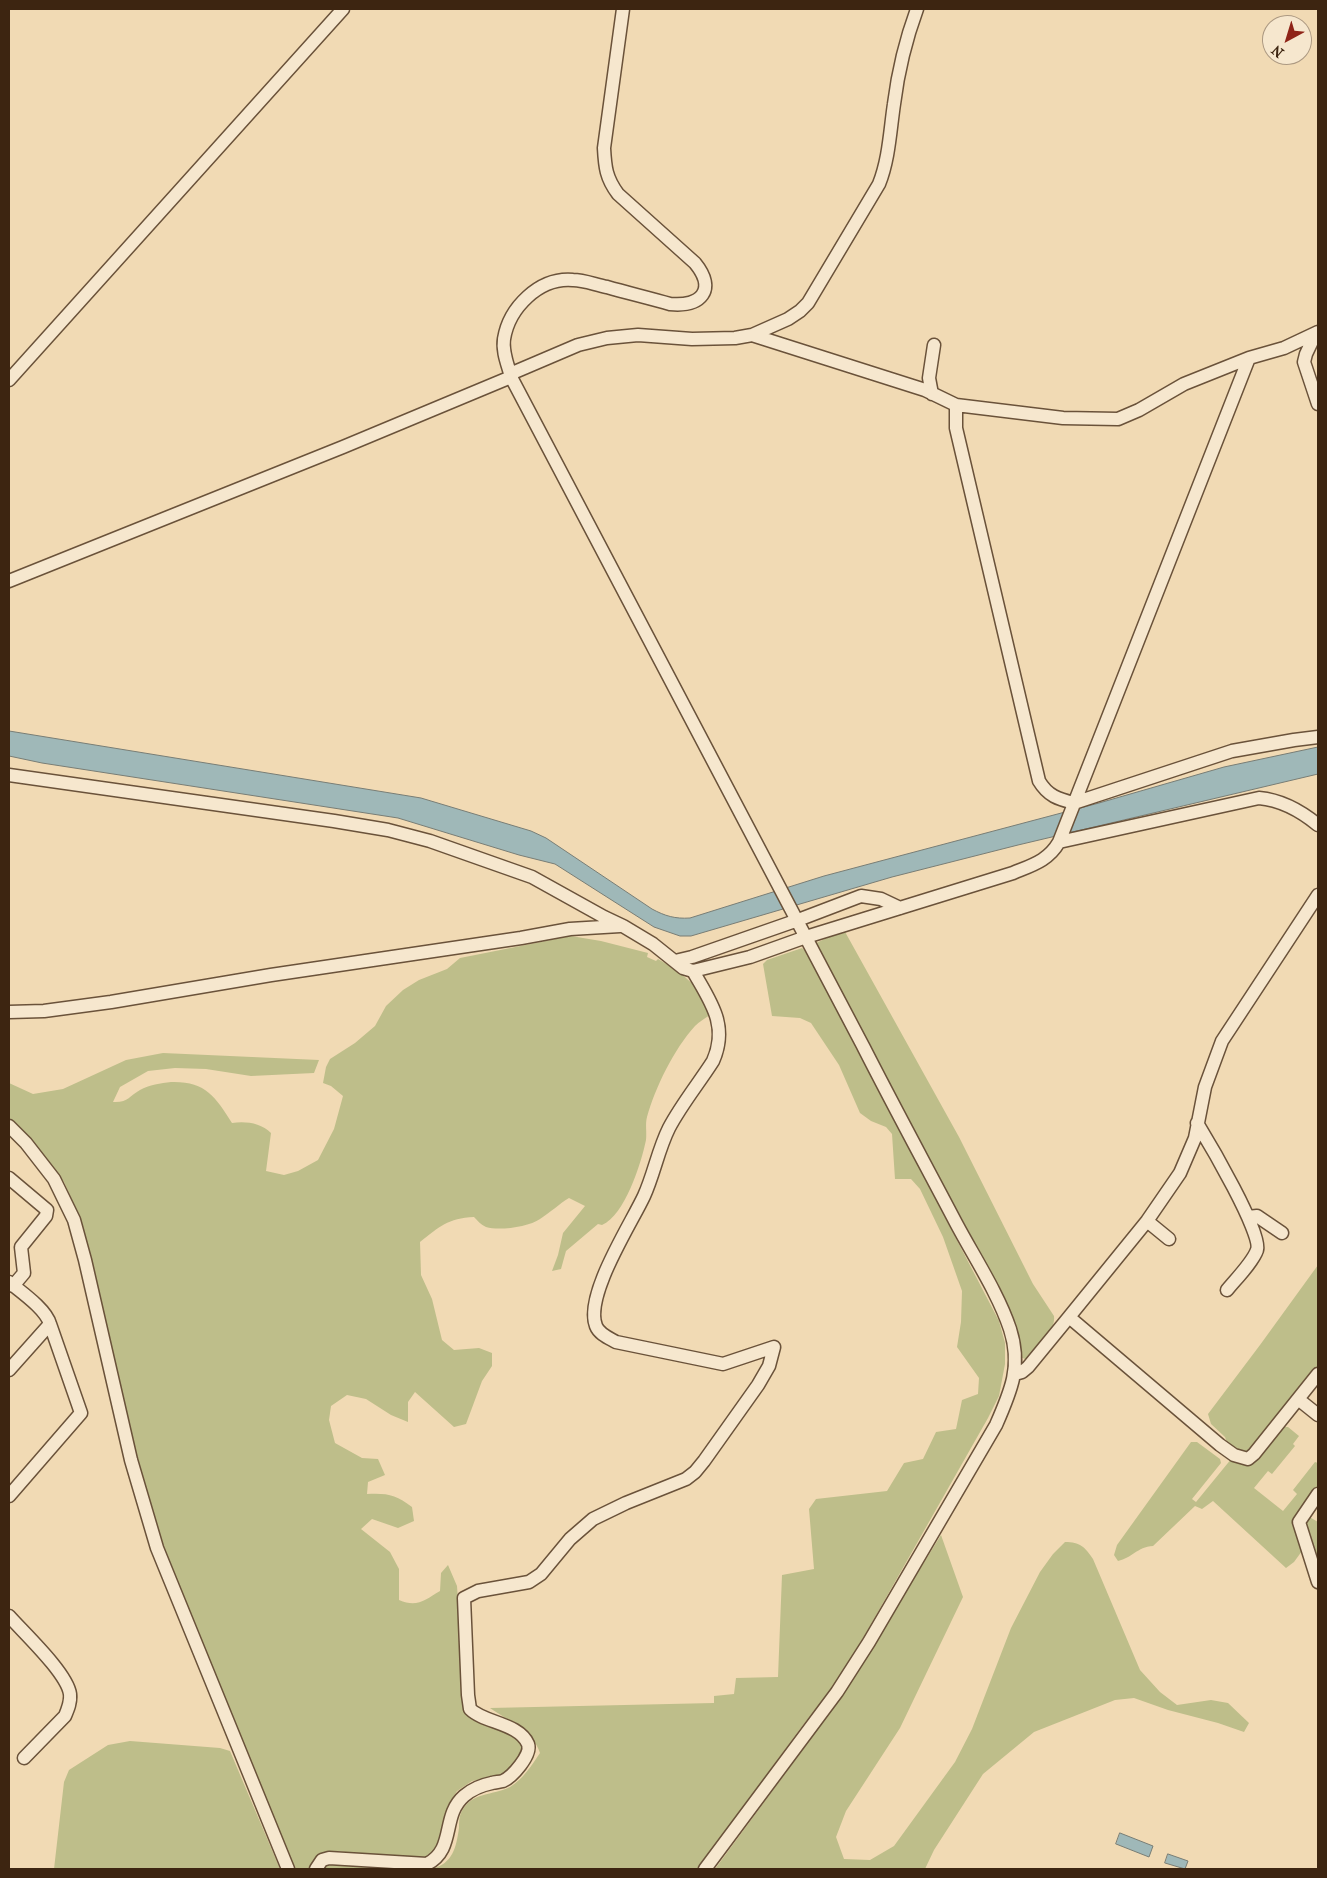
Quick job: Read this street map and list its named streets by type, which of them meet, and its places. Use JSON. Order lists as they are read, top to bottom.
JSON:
{
  "north": "bottom left"
}
